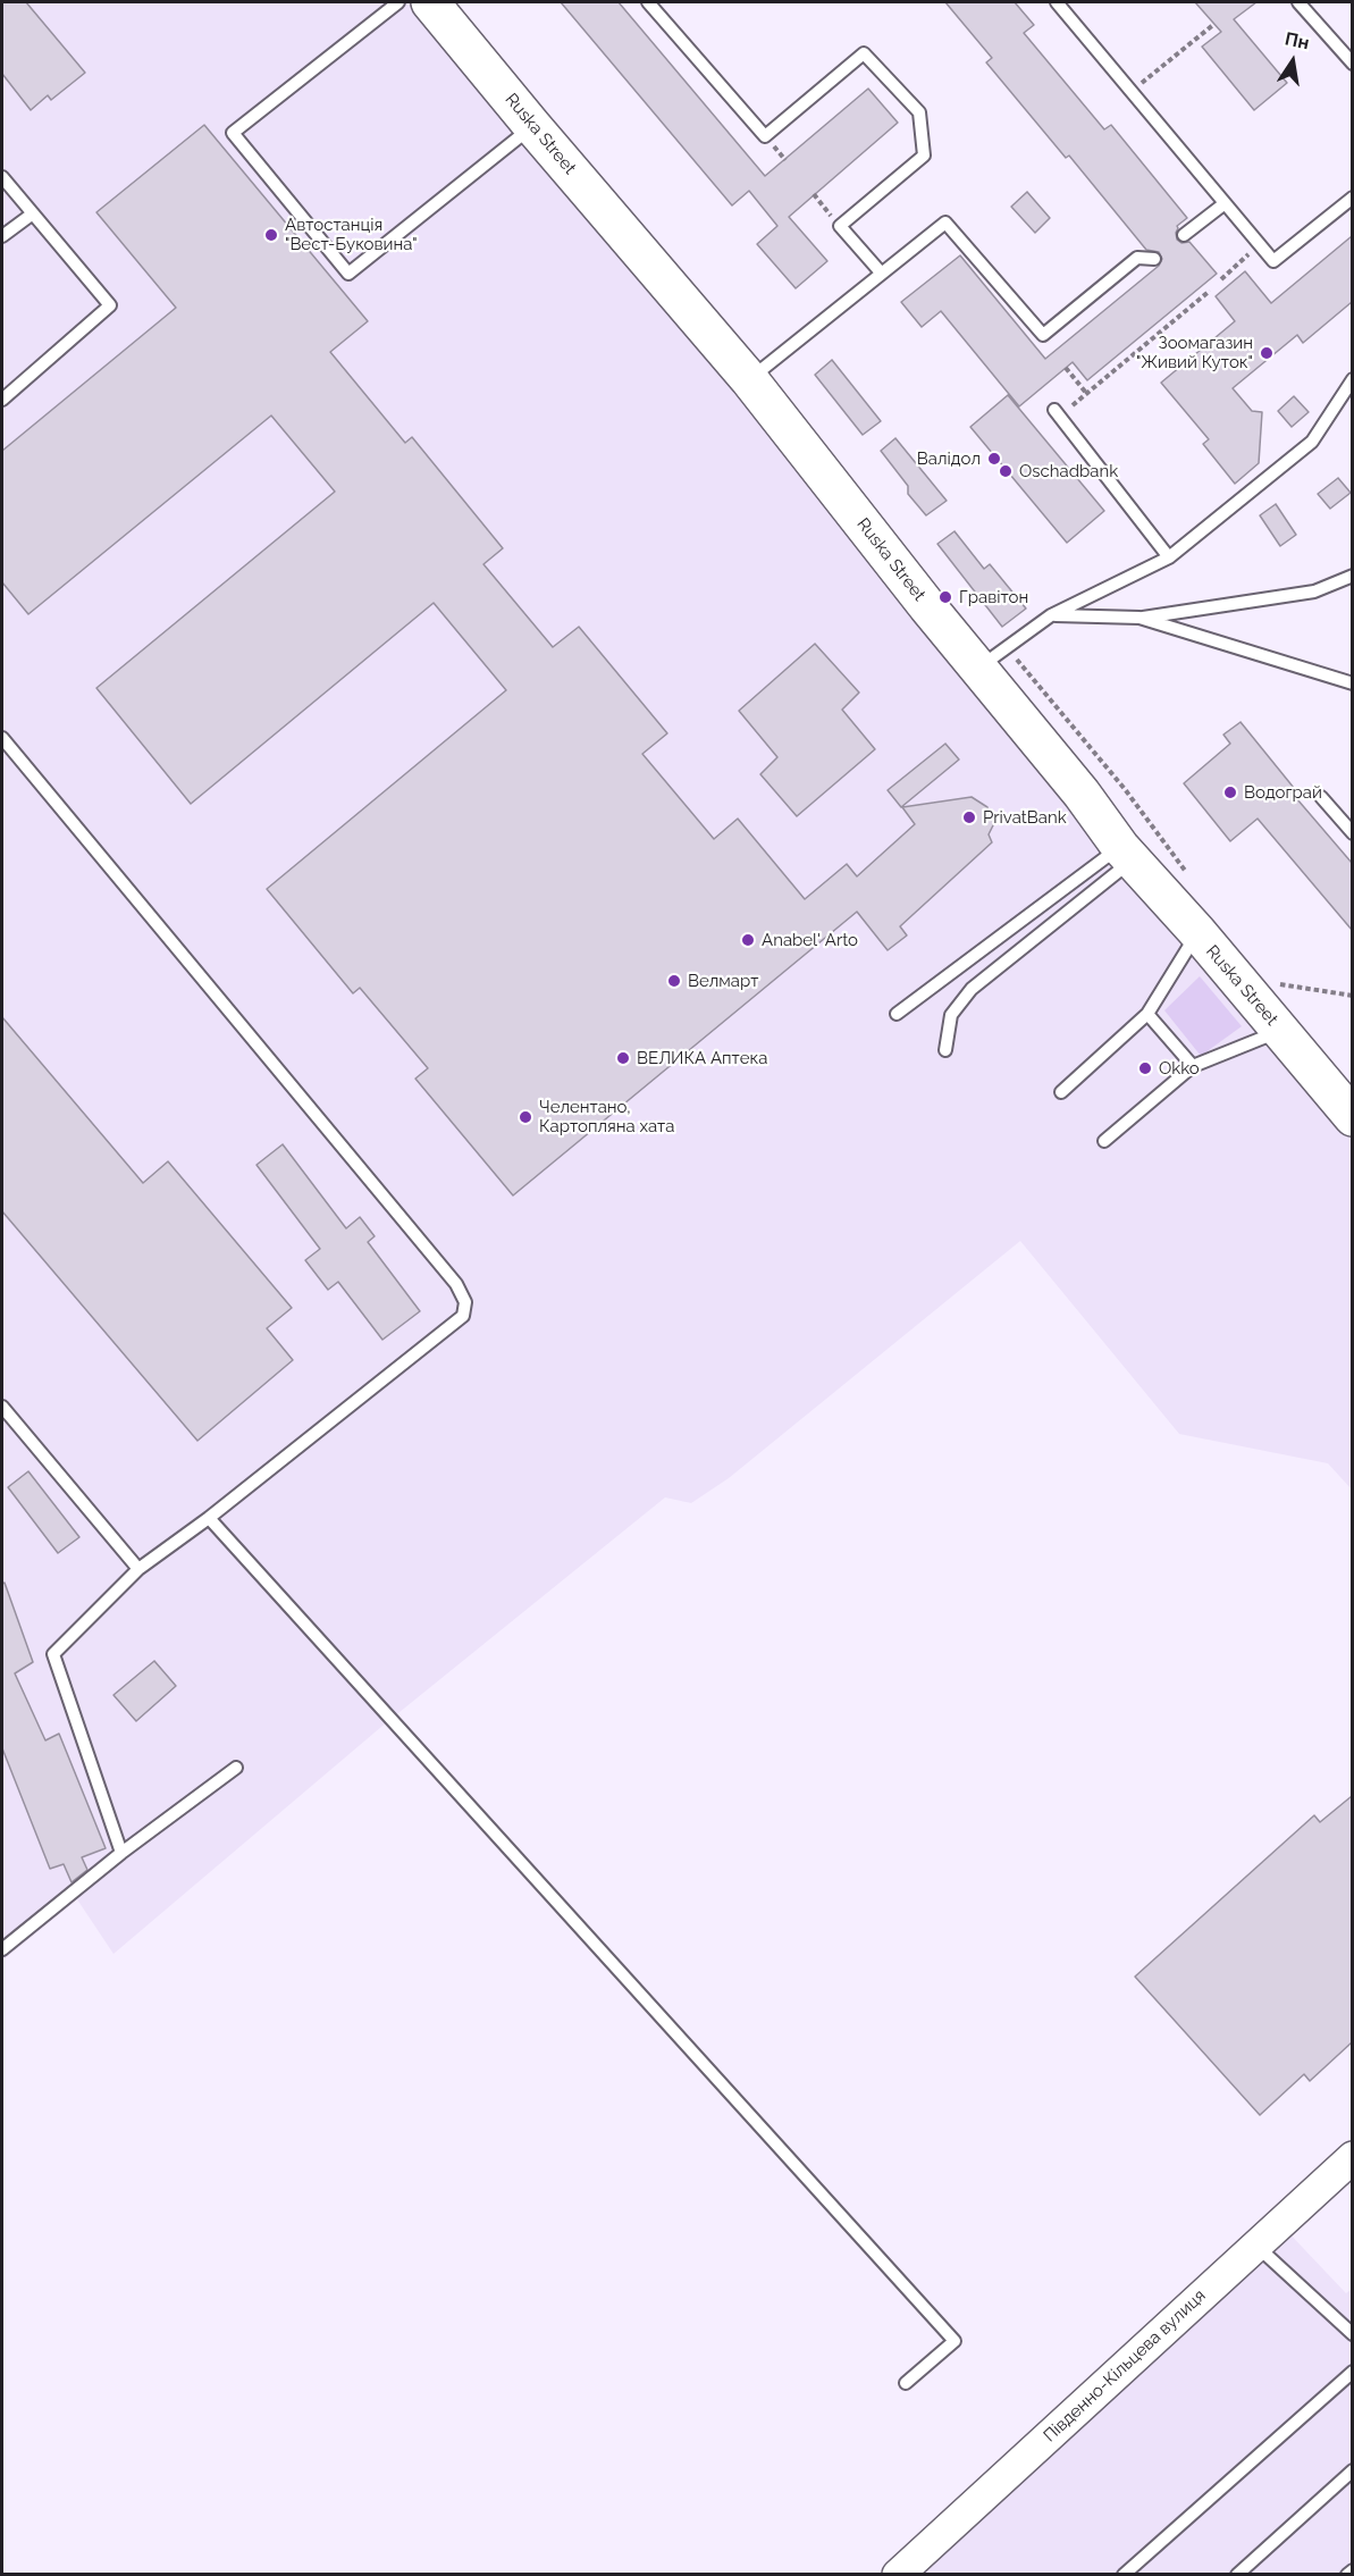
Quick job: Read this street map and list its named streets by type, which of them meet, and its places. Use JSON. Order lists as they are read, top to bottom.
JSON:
{
  "streets": {
    "main road": ["Ruska Street"],
    "street": ["Південно-Кільцева вулиця"]
  },
  "places": [
    "Автостанція \"Вест-Буковина\"",
    "Зоомагазин \"Живий Куток\"",
    "Валідол",
    "Oschadbank",
    "Гравітон",
    "Водограй",
    "PrivatBank",
    "Anabel' Arto",
    "Велмарт",
    "ВЕЛИКА Аптека",
    "Okko",
    "Челентано, Картопляна хата"
  ],
  "north": "top"
}
